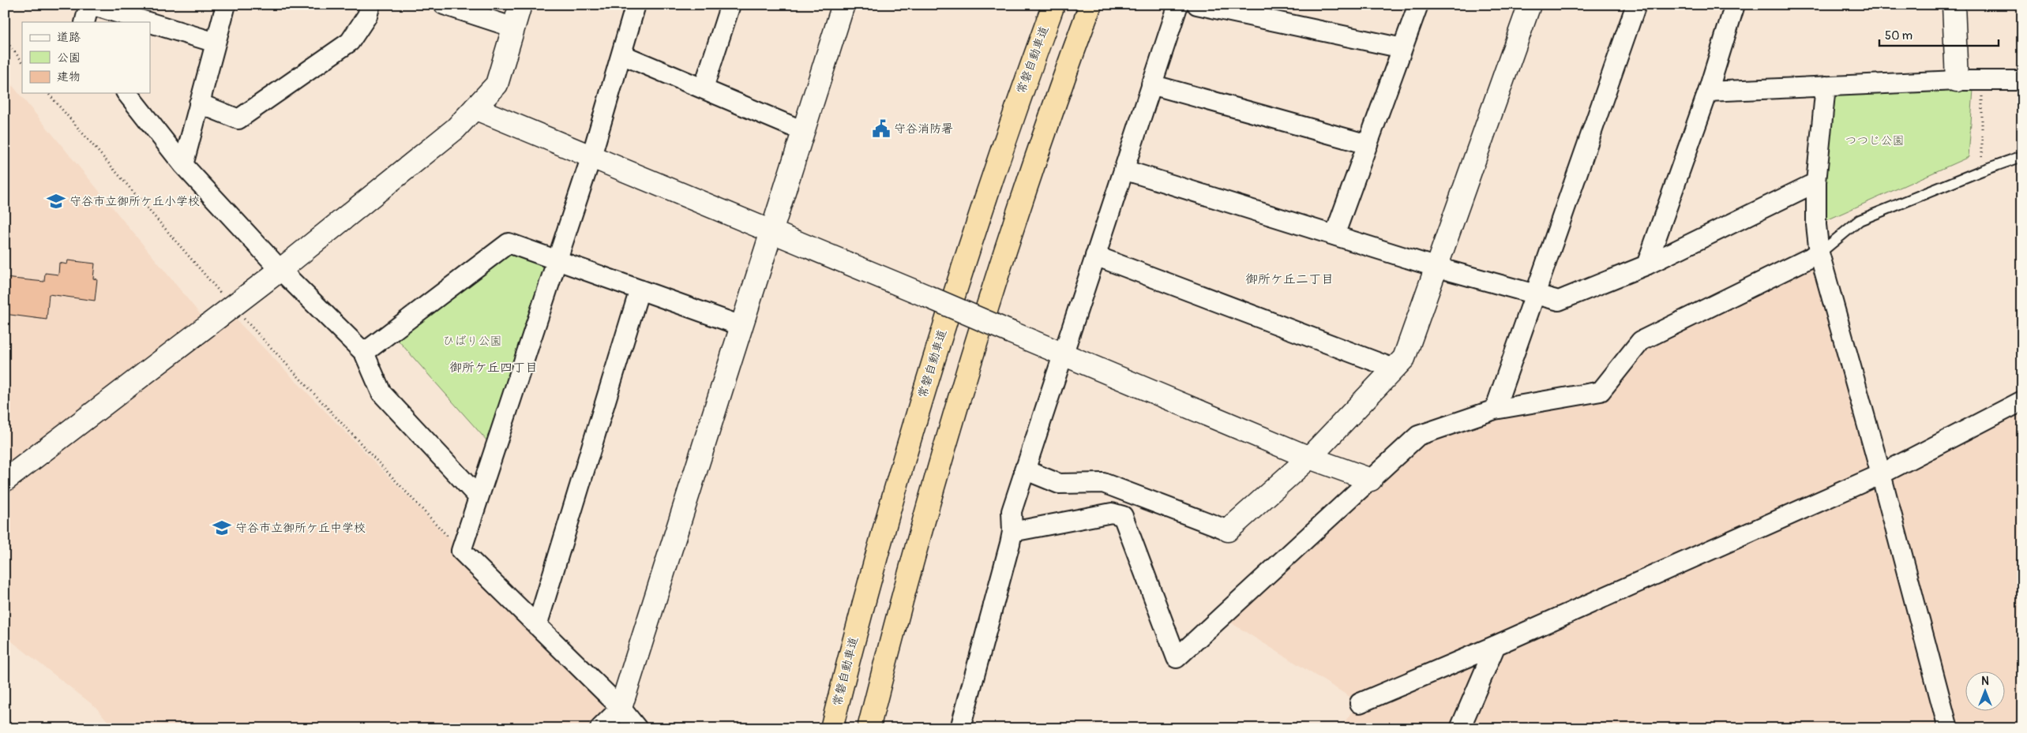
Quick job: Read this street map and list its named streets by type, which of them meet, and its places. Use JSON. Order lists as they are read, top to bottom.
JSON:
{
  "streets": {
    "highway": ["常磐自動車道"]
  },
  "districts": ["御所ケ丘二丁目", "御所ケ丘四丁目"],
  "parks": ["つつじ公園", "ひばり公園"],
  "places": {
    "public building": ["守谷消防署"],
    "school or university": ["守谷市立御所ケ丘小学校", "守谷市立御所ケ丘中学校"]
  },
  "legend": ["道路", "公園", "建物"],
  "scale_bar": "50 m",
  "north": "top"
}
